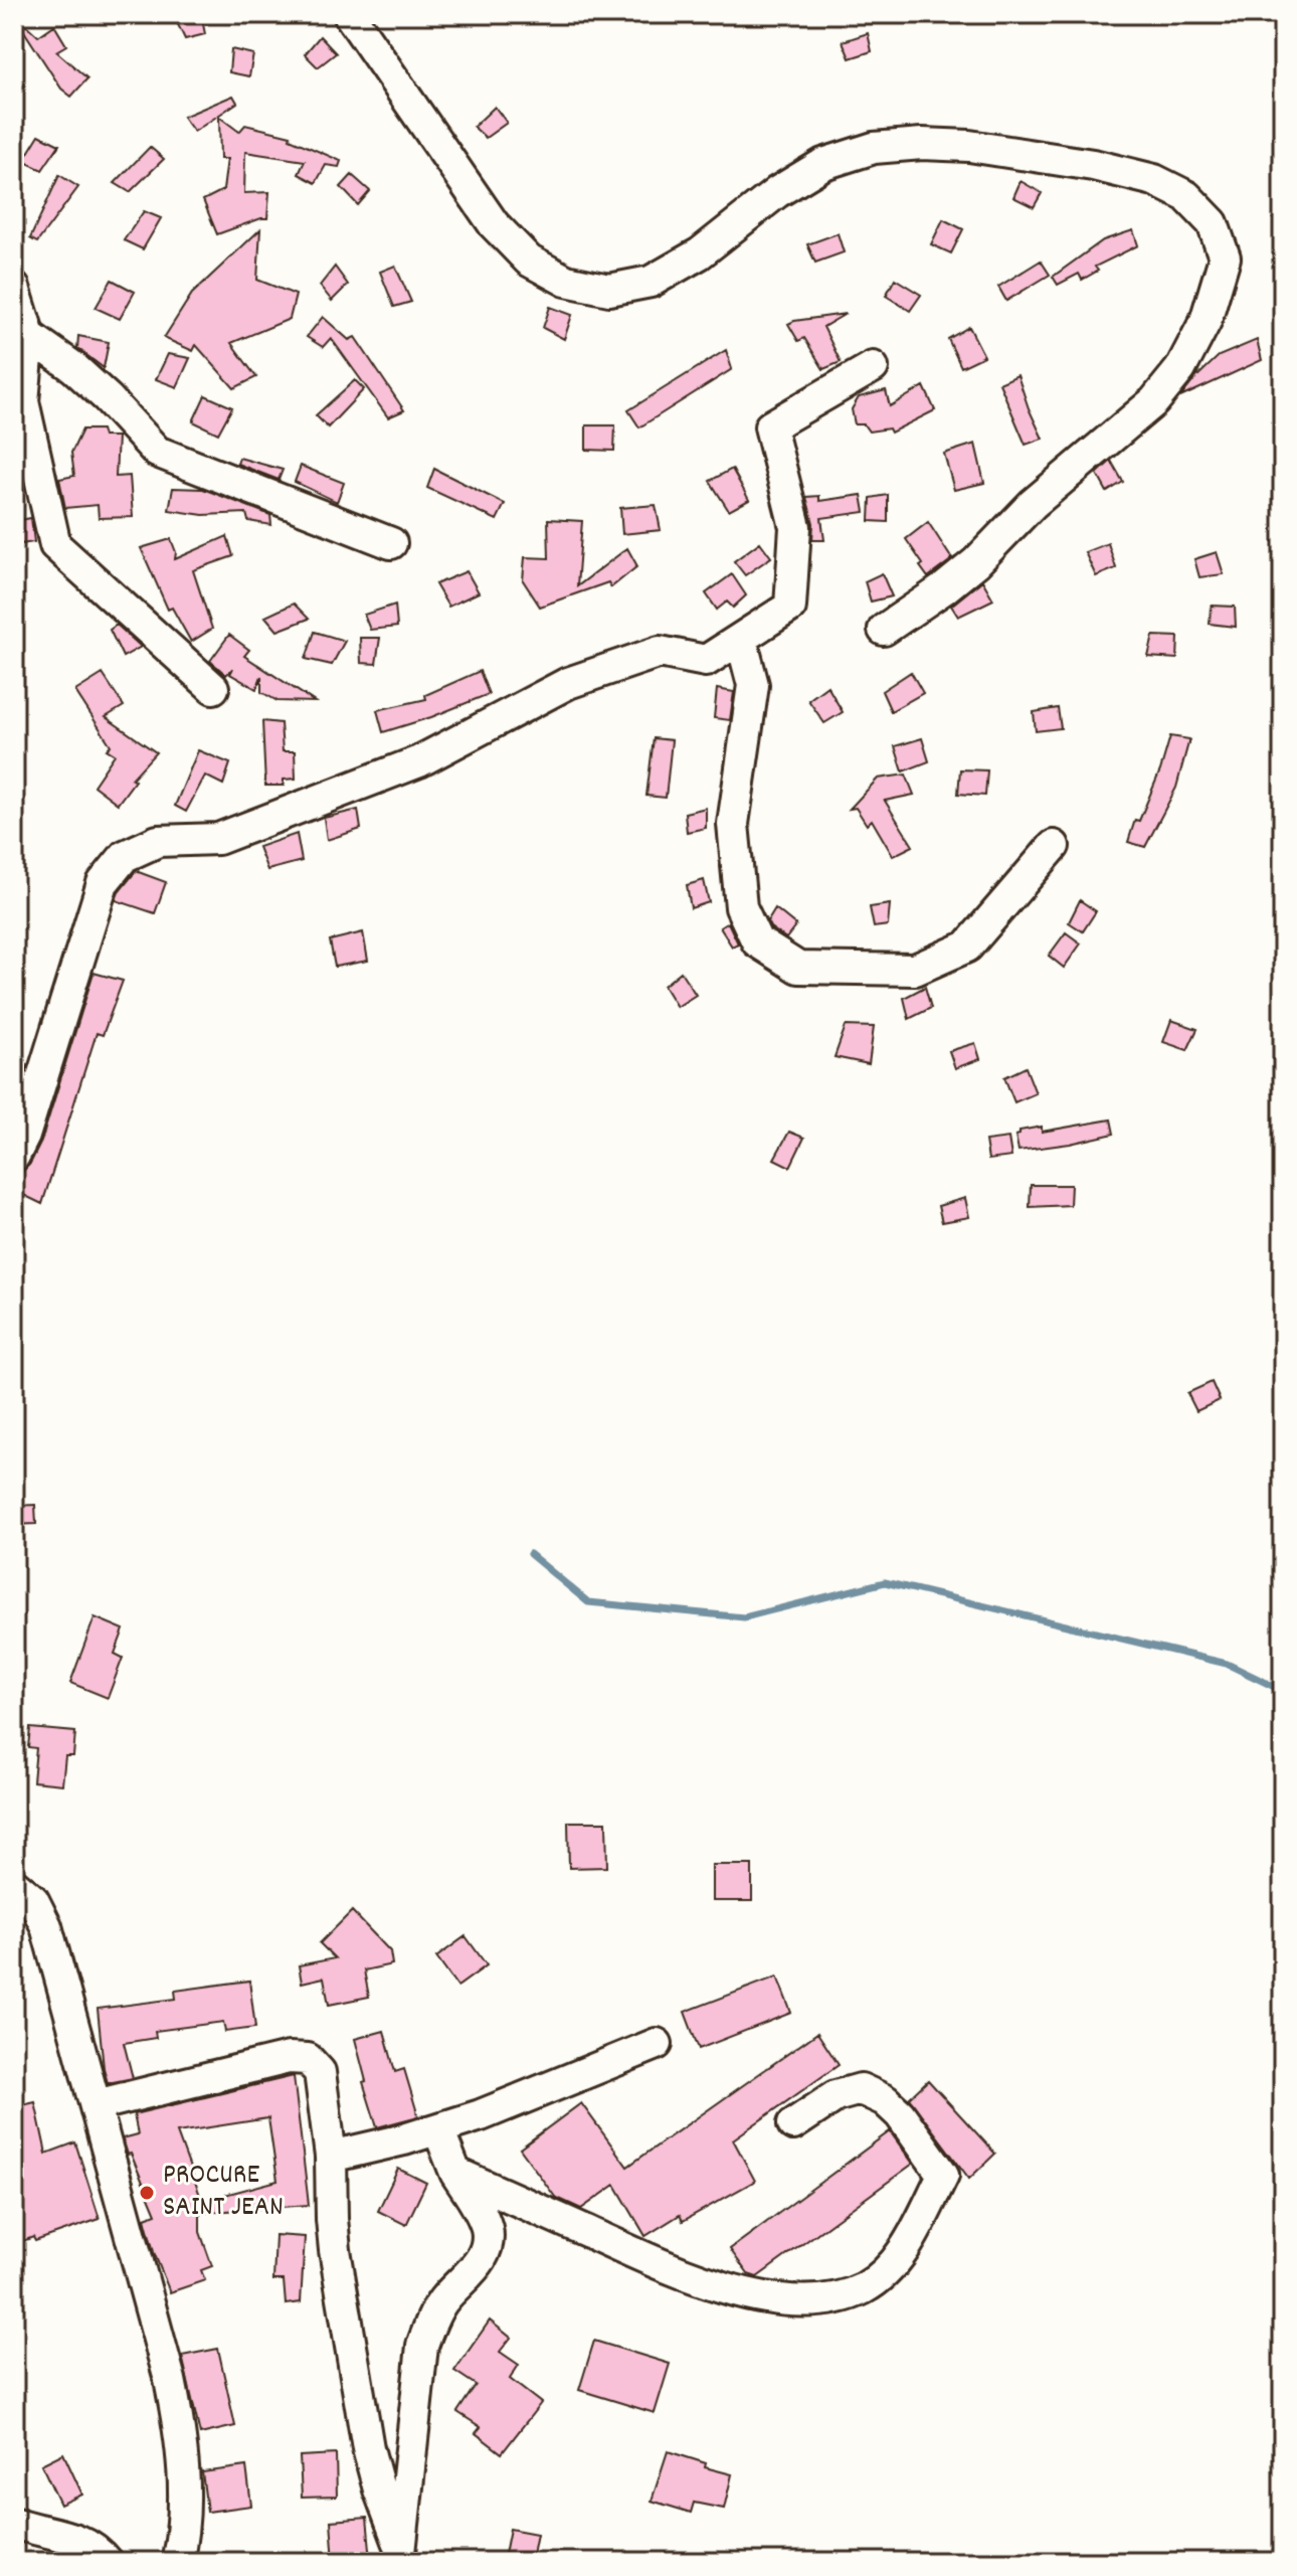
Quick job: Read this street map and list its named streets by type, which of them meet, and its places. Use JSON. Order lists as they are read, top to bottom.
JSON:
{
  "places": ["PROCURE SAINT JEAN"]
}
